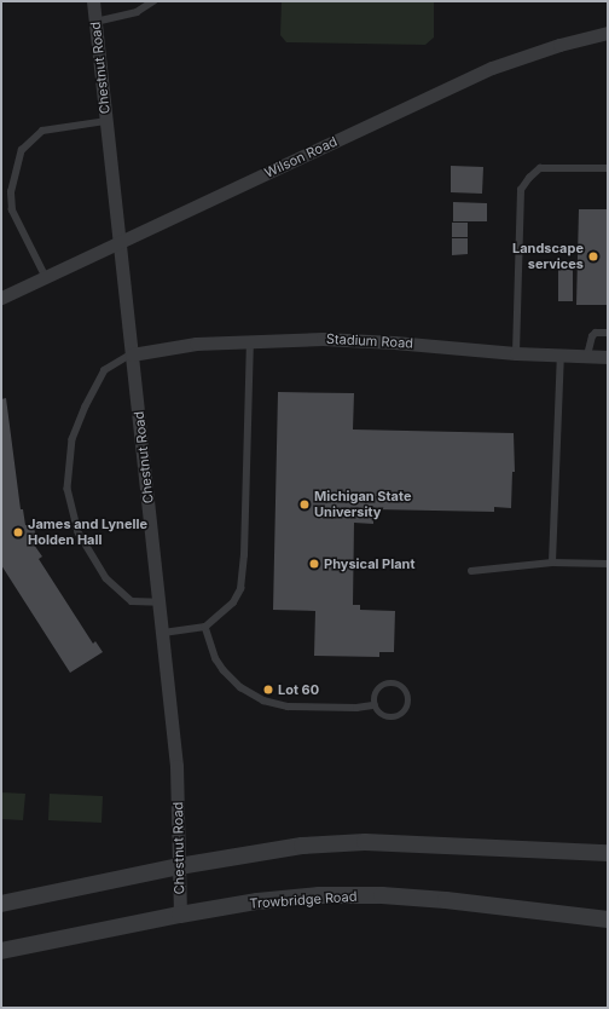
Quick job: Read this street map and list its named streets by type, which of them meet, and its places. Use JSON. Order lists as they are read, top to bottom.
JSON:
{
  "streets": {
    "street": [
      "Chestnut Road",
      "Wilson Road",
      "Stadium Road",
      "Trowbridge Road"
    ]
  },
  "crossings": [
    ["Chestnut Road", "Wilson Road"],
    ["Chestnut Road", "Stadium Road"],
    ["Chestnut Road", "Trowbridge Road"]
  ],
  "places": [
    "Landscape services",
    "Michigan State University",
    "James and Lynelle Holden Hall",
    "Physical Plant",
    "Lot 60"
  ]
}
